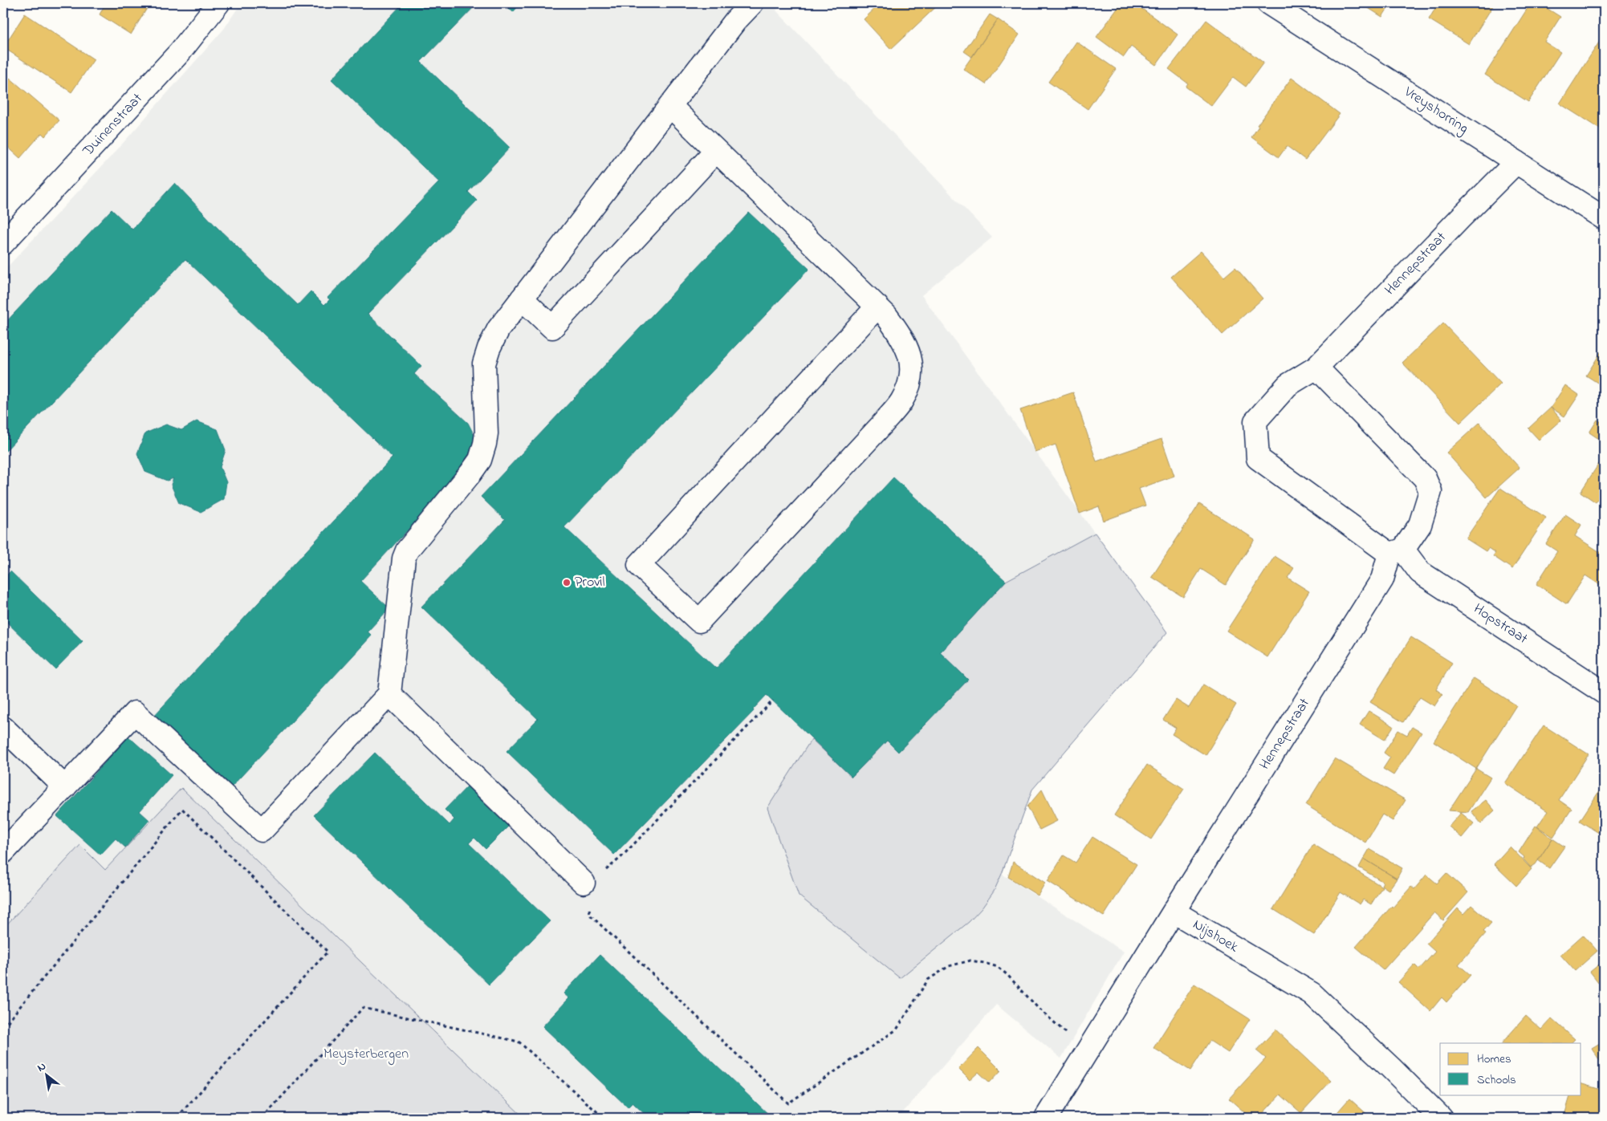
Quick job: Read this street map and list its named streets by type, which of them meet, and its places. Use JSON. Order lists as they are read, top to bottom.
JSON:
{
  "streets": {
    "street": [
      "Vreyshorring",
      "Duinenstraat",
      "Hennepstraat",
      "Hopstraat",
      "Nijshoek"
    ]
  },
  "crossings": [
    ["Vreyshorring", "Hennepstraat"],
    ["Hennepstraat", "Hopstraat"],
    ["Hennepstraat", "Nijshoek"]
  ],
  "parks": ["Meysterbergen"],
  "places": ["Provil"],
  "legend": ["Homes", "Schools"],
  "north": "top left"
}
